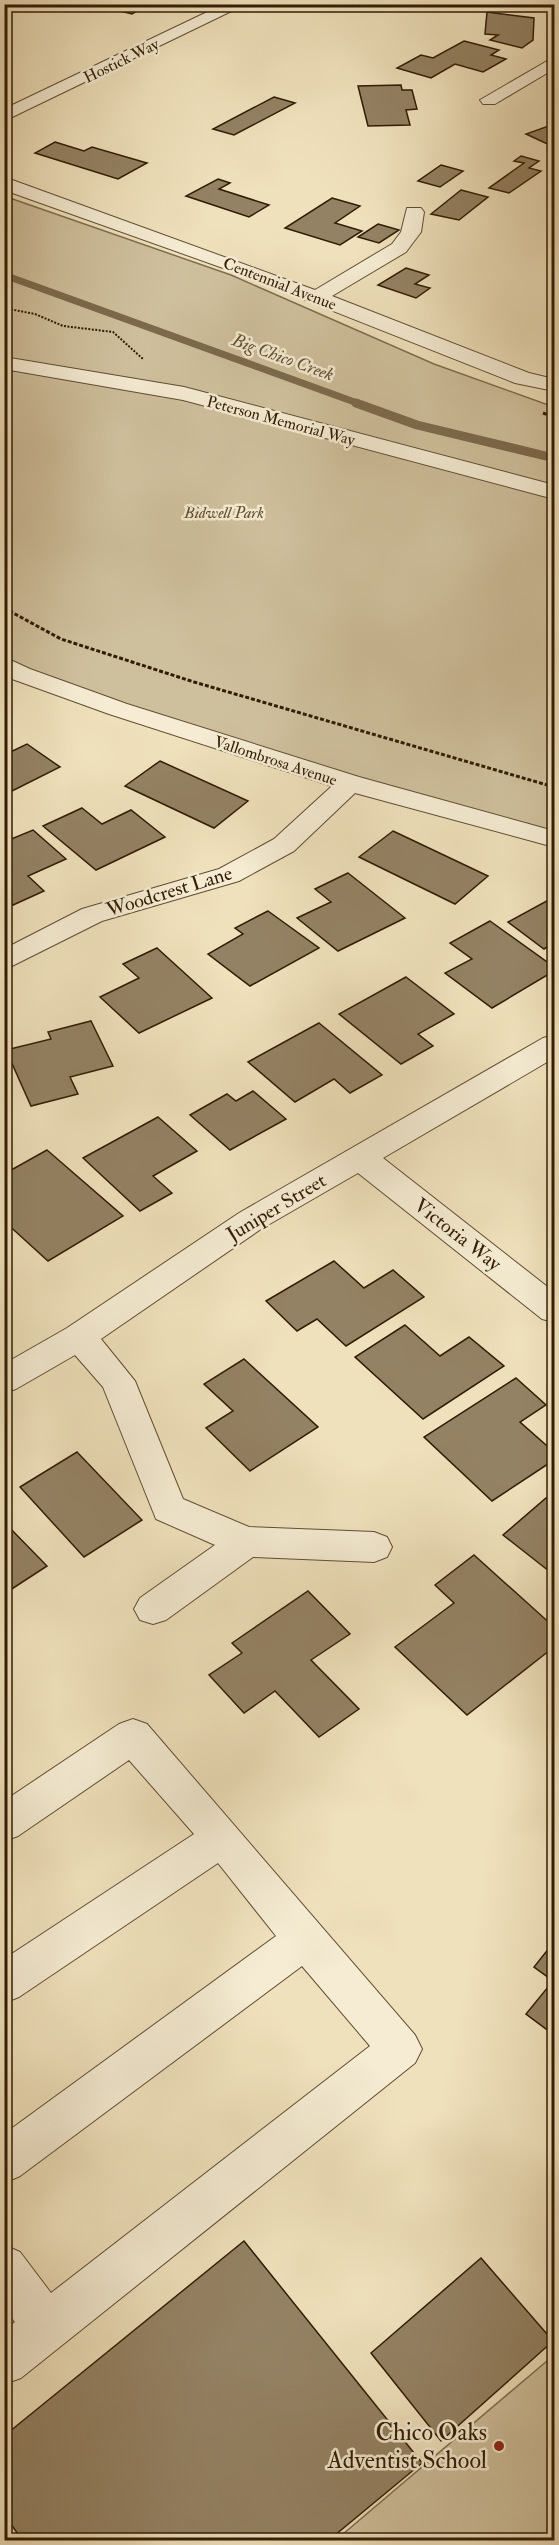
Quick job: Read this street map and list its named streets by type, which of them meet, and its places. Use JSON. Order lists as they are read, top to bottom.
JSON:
{
  "streets": {
    "street": [
      "Hostick Way",
      "Centennial Avenue",
      "Peterson Memorial Way",
      "Vallombrosa Avenue",
      "Woodcrest Lane",
      "Juniper Street",
      "Victoria Way"
    ]
  },
  "crossings": [
    ["Vallombrosa Avenue", "Woodcrest Lane"],
    ["Juniper Street", "Victoria Way"]
  ],
  "water": ["Big Chico Creek"],
  "parks": ["Bidwell Park"],
  "places": ["Chico Oaks Adventist School"]
}
